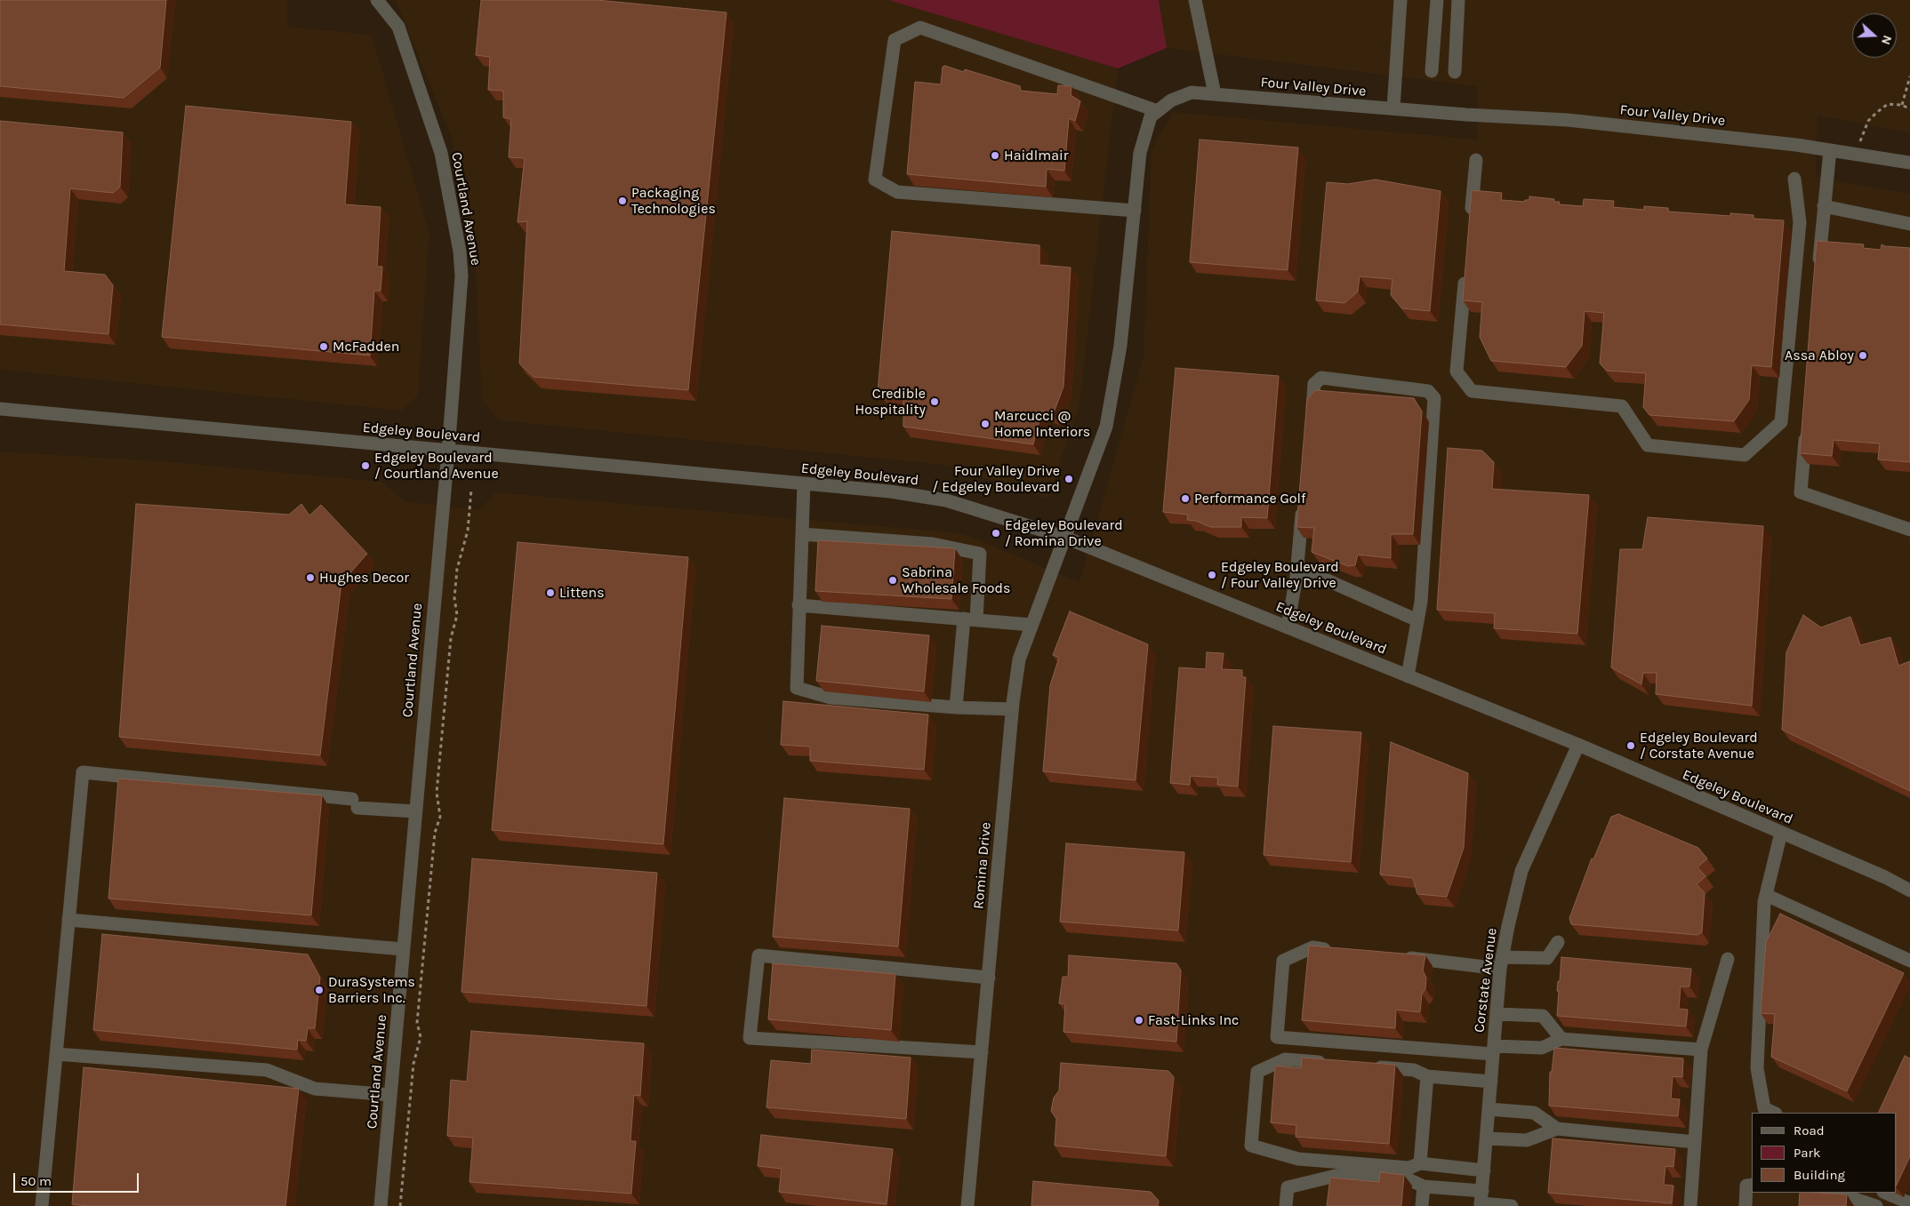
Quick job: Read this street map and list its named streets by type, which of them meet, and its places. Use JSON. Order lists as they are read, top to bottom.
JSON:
{
  "streets": {
    "street": [
      "Four Valley Drive",
      "Courtland Avenue",
      "Edgeley Boulevard",
      "Romina Drive",
      "Corstate Avenue"
    ]
  },
  "crossings": [
    ["Four Valley Drive", "Edgeley Boulevard"],
    ["Four Valley Drive", "Romina Drive"],
    ["Courtland Avenue", "Edgeley Boulevard"],
    ["Edgeley Boulevard", "Romina Drive"],
    ["Edgeley Boulevard", "Corstate Avenue"]
  ],
  "places": [
    "Haidlmair",
    "Packaging Technologies",
    "McFadden",
    "Assa Abloy",
    "Credible Hospitality",
    "Marcucci @ Home Interiors",
    "Edgeley Boulevard / Courtland Avenue",
    "Four Valley Drive / Edgeley Boulevard",
    "Performance Golf",
    "Edgeley Boulevard / Romina Drive",
    "Edgeley Boulevard / Four Valley Drive",
    "Hughes Decor",
    "Sabrina Wholesale Foods",
    "Littens",
    "Edgeley Boulevard / Corstate Avenue",
    "DuraSystems Barriers Inc.",
    "Fast-Links Inc"
  ],
  "legend": ["Road", "Park", "Building"],
  "scale_bar": "50 m",
  "north": "right"
}
